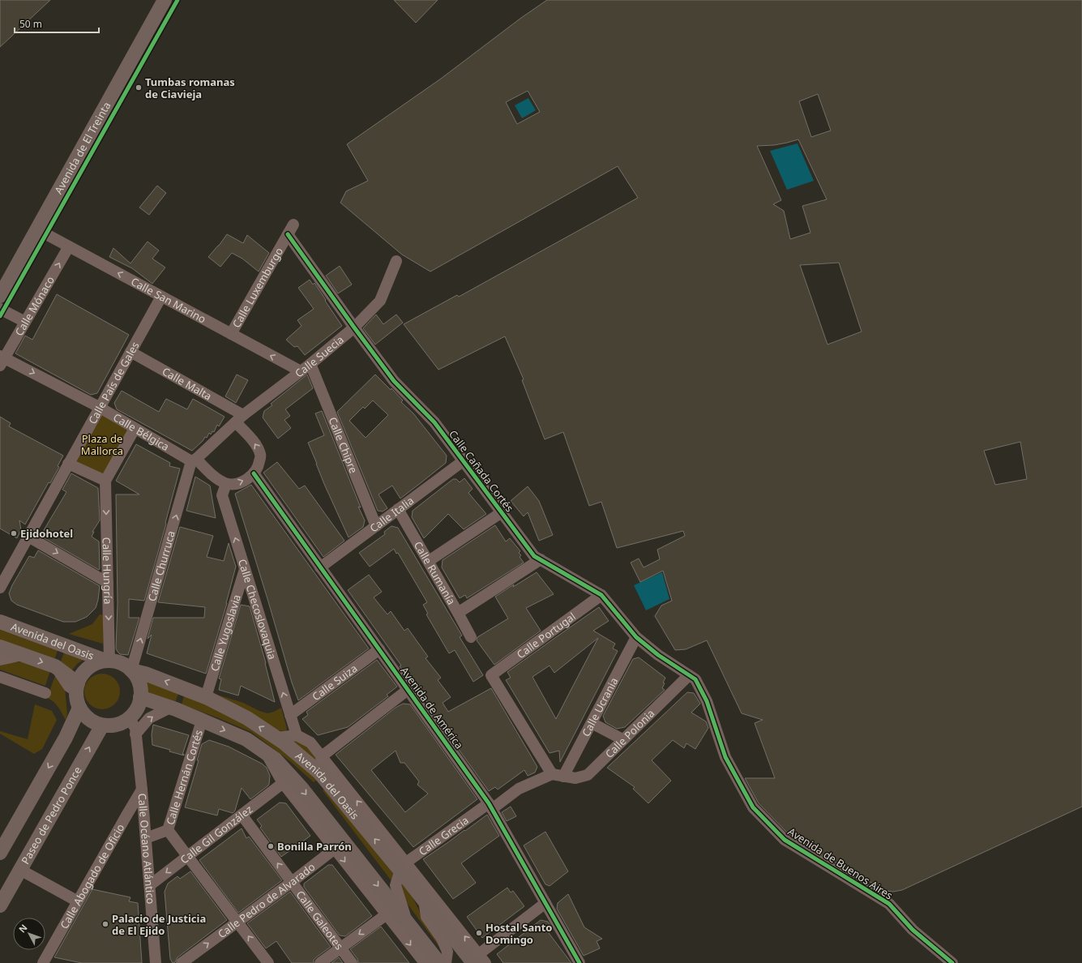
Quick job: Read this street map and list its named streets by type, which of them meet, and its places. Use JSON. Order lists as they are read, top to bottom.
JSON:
{
  "streets": {
    "main road": ["Avenida de El Treinta", "Avenida del Oasis", "Paseo de Pedro Ponce"],
    "street": [
      "Calle Luxemburgo",
      "Calle San Marino",
      "Calle Mónaco",
      "Calle Suecia",
      "Calle País de Gales",
      "Calle Malta",
      "Calle Bélgica",
      "Calle Chipre",
      "Calle Cañada Cortés",
      "Calle Italia",
      "Calle Churruca",
      "Calle Hungría",
      "Calle Rumanía",
      "Calle Checoslovaquia",
      "Calle Yugoslavia",
      "Calle Portugal",
      "Calle Suiza",
      "Calle Ucrania",
      "Avenida de América",
      "Calle Polonia",
      "Calle Hernán Cortés",
      "Calle Gil González",
      "Calle Grecia",
      "Calle Océano Atlántico",
      "Avenida de Buenos Aires",
      "Calle Abogado de Oficio",
      "Calle Pedro de Alvarado",
      "Calle Galeotes"
    ]
  },
  "crossings": [
    ["Avenida de El Treinta", "Calle San Marino"],
    ["Calle Luxemburgo", "Calle San Marino"],
    ["Calle Luxemburgo", "Calle Cañada Cortés"],
    ["Calle San Marino", "Calle Mónaco"],
    ["Calle San Marino", "Calle Suecia"],
    ["Calle San Marino", "Calle País de Gales"],
    ["Calle Mónaco", "Calle Bélgica"],
    ["Calle Suecia", "Calle Malta"],
    ["Calle Suecia", "Calle Bélgica"],
    ["Calle Suecia", "Calle Chipre"],
    ["Calle Suecia", "Calle Cañada Cortés"],
    ["Calle Suecia", "Calle Churruca"],
    ["Calle País de Gales", "Calle Malta"],
    ["Calle País de Gales", "Calle Bélgica"],
    ["Calle Malta", "Avenida de América"],
    ["Calle Bélgica", "Calle Churruca"],
    ["Calle Bélgica", "Calle Checoslovaquia"],
    ["Calle Chipre", "Calle Italia"],
    ["Calle Cañada Cortés", "Calle Italia"],
    ["Calle Cañada Cortés", "Calle Portugal"],
    ["Calle Cañada Cortés", "Calle Ucrania"],
    ["Calle Cañada Cortés", "Calle Polonia"],
    ["Calle Cañada Cortés", "Avenida de Buenos Aires"],
    ["Calle Italia", "Calle Rumanía"],
    ["Calle Italia", "Avenida de América"],
    ["Calle Churruca", "Calle Hungría"],
    ["Calle Churruca", "Avenida del Oasis"],
    ["Calle Churruca", "Paseo de Pedro Ponce"],
    ["Calle Churruca", "Calle Océano Atlántico"],
    ["Calle Hungría", "Avenida del Oasis"],
    ["Calle Hungría", "Paseo de Pedro Ponce"],
    ["Calle Hungría", "Calle Océano Atlántico"],
    ["Calle Checoslovaquia", "Calle Yugoslavia"],
    ["Calle Checoslovaquia", "Avenida del Oasis"],
    ["Calle Checoslovaquia", "Calle Suiza"],
    ["Calle Yugoslavia", "Avenida del Oasis"],
    ["Calle Portugal", "Calle Ucrania"],
    ["Calle Portugal", "Calle Polonia"],
    ["Calle Portugal", "Calle Grecia"],
    ["Avenida del Oasis", "Calle Hernán Cortés"],
    ["Avenida del Oasis", "Paseo de Pedro Ponce"],
    ["Avenida del Oasis", "Calle Gil González"],
    ["Avenida del Oasis", "Calle Grecia"],
    ["Avenida del Oasis", "Calle Océano Atlántico"],
    ["Avenida del Oasis", "Calle Pedro de Alvarado"],
    ["Calle Suiza", "Avenida de América"],
    ["Calle Ucrania", "Calle Polonia"],
    ["Calle Ucrania", "Calle Grecia"],
    ["Avenida de América", "Calle Grecia"],
    ["Calle Polonia", "Calle Grecia"],
    ["Calle Polonia", "Avenida de Buenos Aires"],
    ["Calle Hernán Cortés", "Calle Océano Atlántico"],
    ["Paseo de Pedro Ponce", "Calle Océano Atlántico"],
    ["Calle Gil González", "Calle Océano Atlántico"],
    ["Calle Gil González", "Calle Galeotes"],
    ["Calle Océano Atlántico", "Calle Abogado de Oficio"],
    ["Calle Pedro de Alvarado", "Calle Galeotes"]
  ],
  "one_way": [
    "Calle San Marino",
    "Calle Mónaco",
    "Calle Bélgica",
    "Calle Churruca",
    "Calle Hungría",
    "Calle Checoslovaquia",
    "Calle Pedro de Alvarado"
  ],
  "parks": ["Plaza de Mallorca"],
  "places": [
    "Tumbas romanas de Ciavieja",
    "Ejidohotel",
    "Bonilla Parrón",
    "Palacio de Justicia de El Ejido",
    "Hostal Santo Domingo"
  ],
  "scale_bar": "50 m",
  "north": "top left"
}
